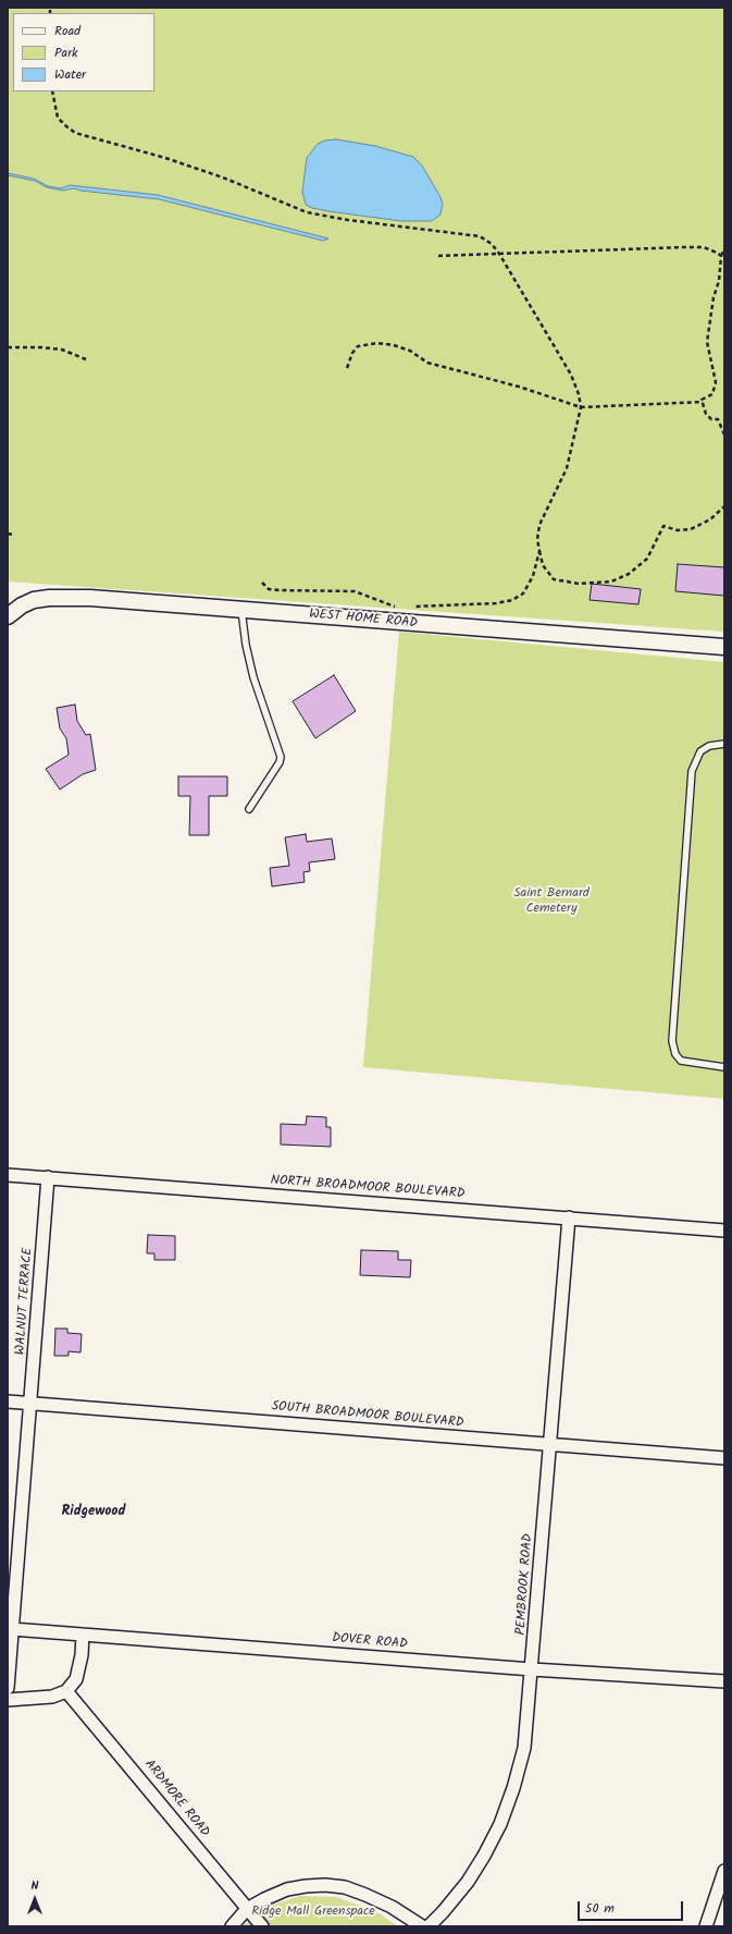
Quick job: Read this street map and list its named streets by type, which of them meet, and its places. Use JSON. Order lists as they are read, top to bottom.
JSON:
{
  "streets": {
    "street": [
      "WEST HOME ROAD",
      "NORTH BROADMOOR BOULEVARD",
      "WALNUT TERRACE",
      "SOUTH BROADMOOR BOULEVARD",
      "PEMBROOK ROAD",
      "DOVER ROAD",
      "ARDMORE ROAD"
    ]
  },
  "crossings": [
    ["NORTH BROADMOOR BOULEVARD", "WALNUT TERRACE"],
    ["NORTH BROADMOOR BOULEVARD", "PEMBROOK ROAD"],
    ["WALNUT TERRACE", "SOUTH BROADMOOR BOULEVARD"],
    ["WALNUT TERRACE", "DOVER ROAD"],
    ["SOUTH BROADMOOR BOULEVARD", "PEMBROOK ROAD"],
    ["PEMBROOK ROAD", "DOVER ROAD"]
  ],
  "districts": ["Ridgewood"],
  "parks": ["Saint Bernard Cemetery", "Ridge Mall Greenspace"],
  "legend": ["Road", "Park", "Water"],
  "scale_bar": "50 m",
  "north": "top"
}
